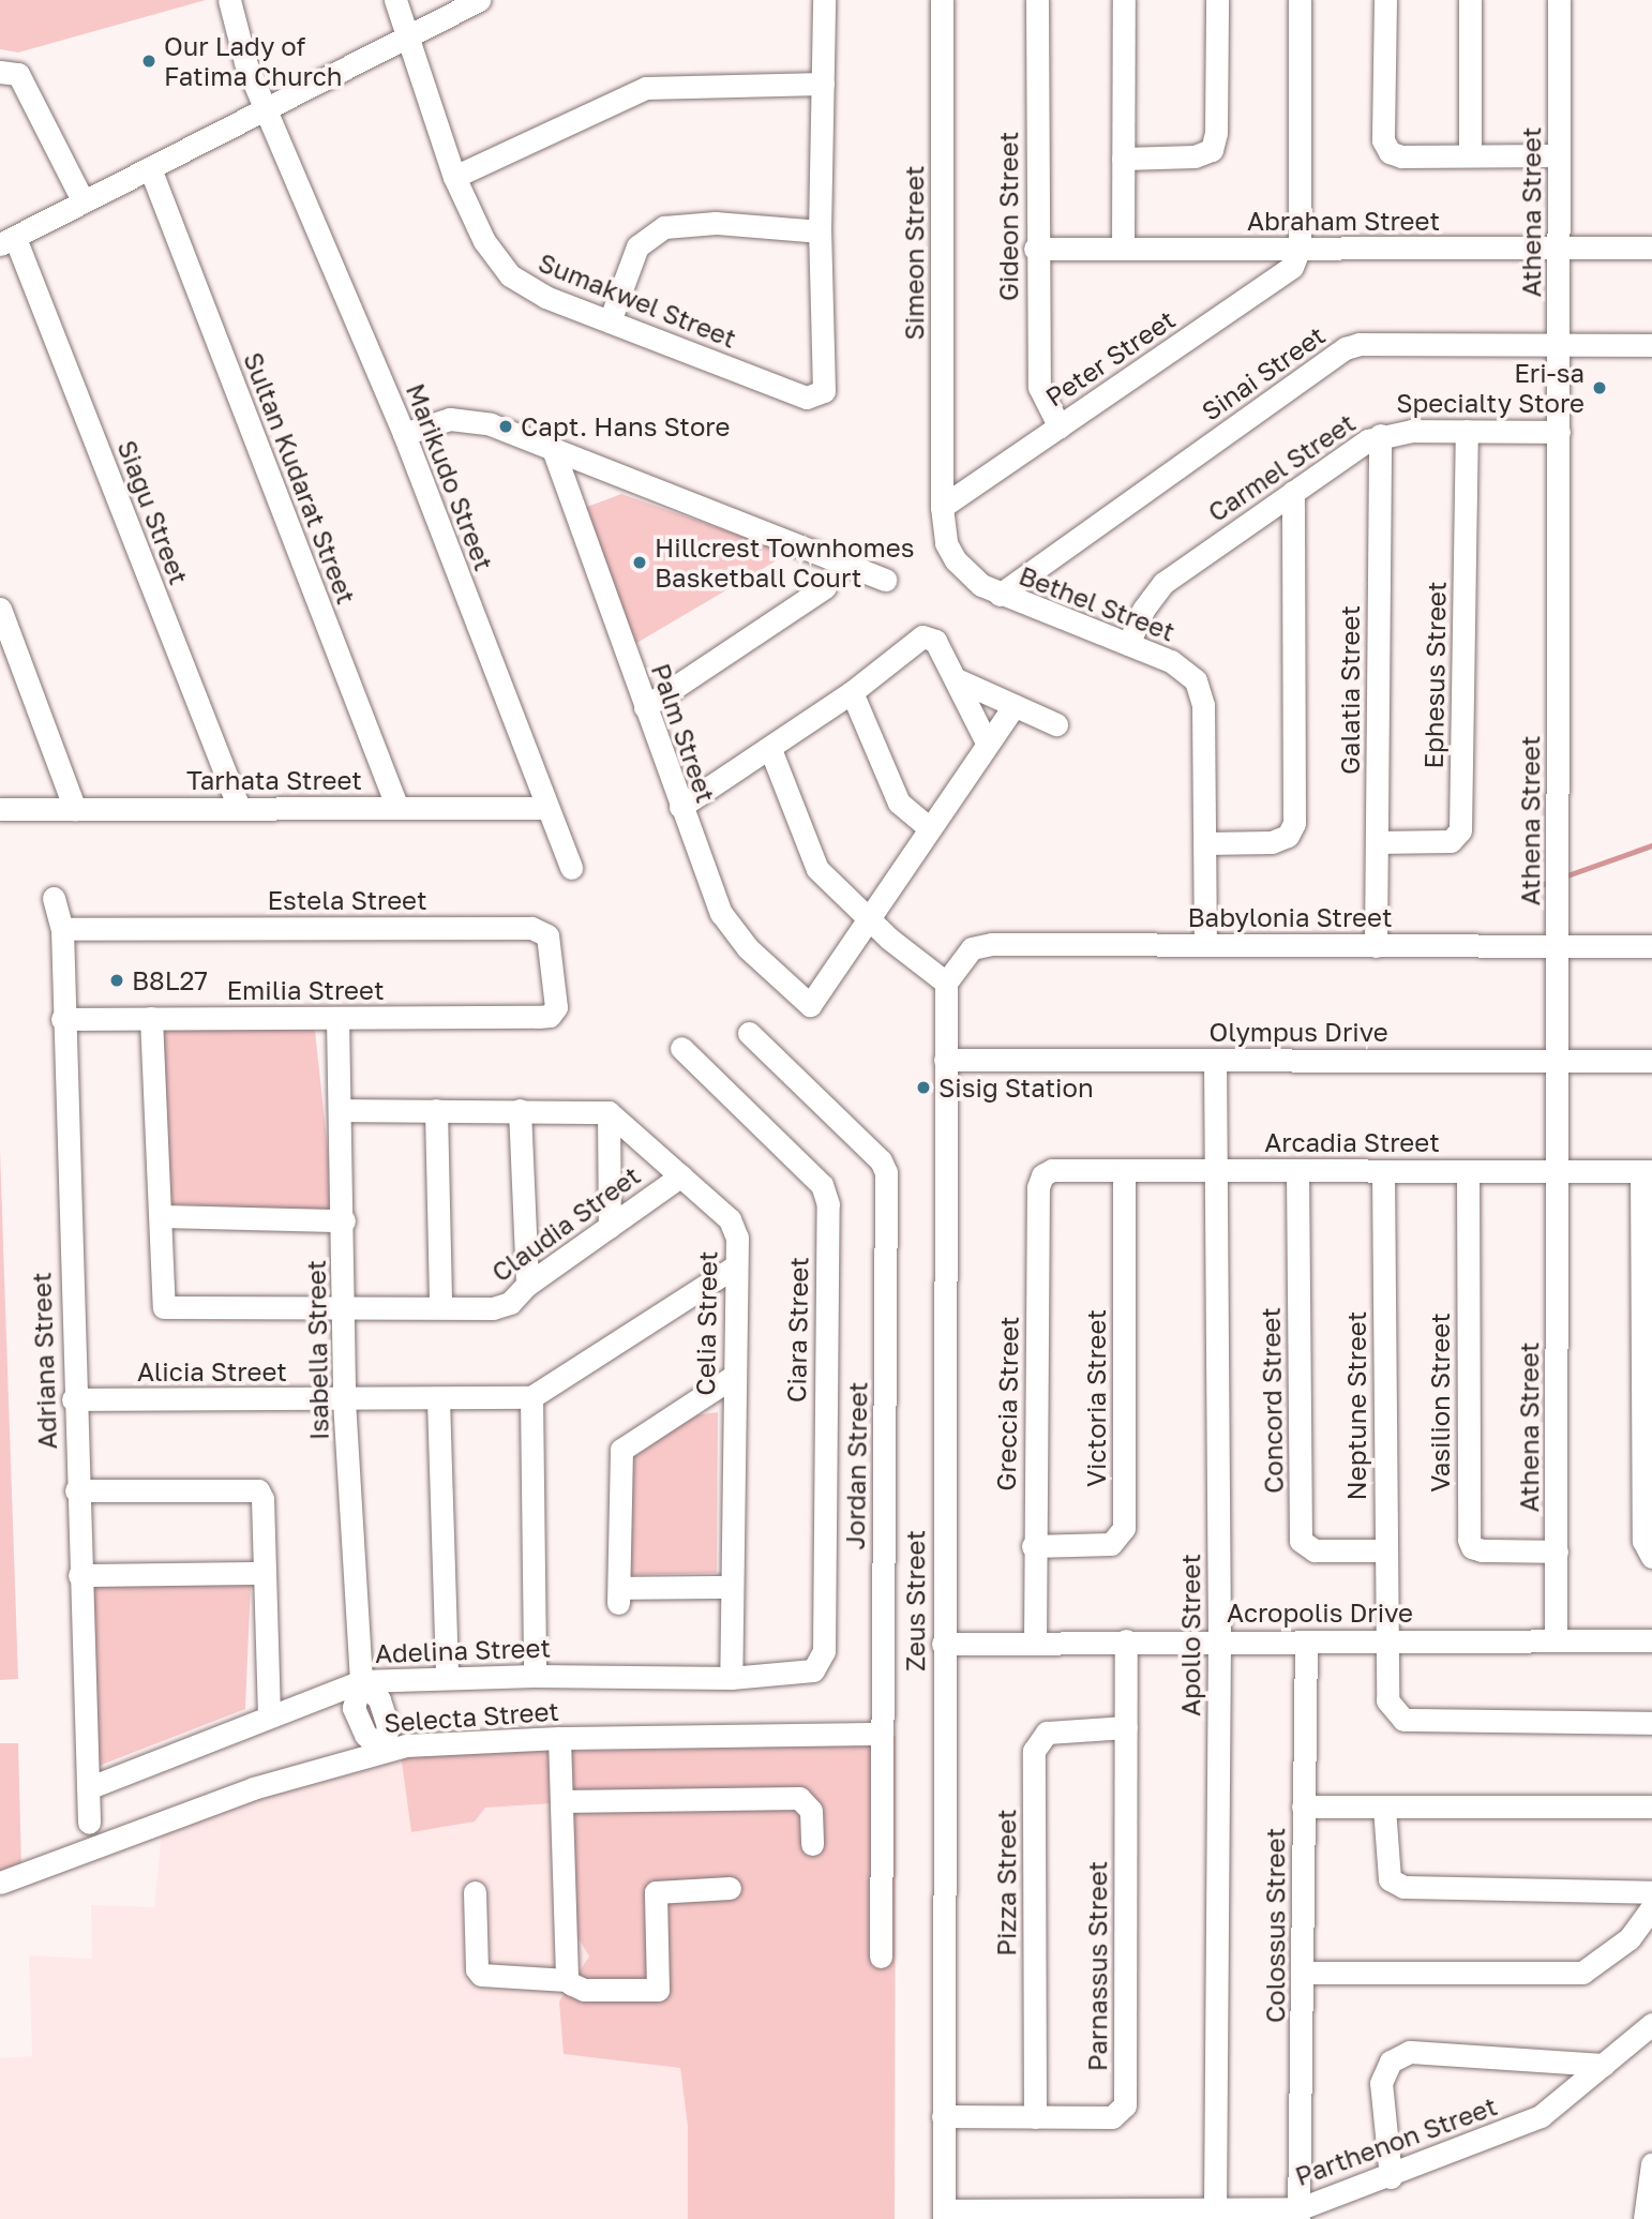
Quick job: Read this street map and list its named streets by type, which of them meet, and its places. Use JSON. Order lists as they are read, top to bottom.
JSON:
{
  "streets": {
    "street": [
      "Athena Street",
      "Gideon Street",
      "Abraham Street",
      "Simeon Street",
      "Sumakwel Street",
      "Peter Street",
      "Sinai Street",
      "Carmel Street",
      "Marikudo Street",
      "Sultan Kudarat Street",
      "Siagu Street",
      "Bethel Street",
      "Ephesus Street",
      "Galatia Street",
      "Palm Street",
      "Tarhata Street",
      "Estela Street",
      "Babylonia Street",
      "Emilia Street",
      "Olympus Drive",
      "Arcadia Street",
      "Claudia Street",
      "Celia Street",
      "Ciara Street",
      "Isabella Street",
      "Adriana Street",
      "Alicia Street",
      "Victoria Street",
      "Concord Street",
      "Vasilion Street",
      "Greccia Street",
      "Neptune Street",
      "Jordan Street",
      "Zeus Street",
      "Acropolis Drive",
      "Apollo Street",
      "Adelina Street",
      "Selecta Street",
      "Pizza Street",
      "Colossus Street",
      "Parnassus Street",
      "Parthenon Street"
    ]
  },
  "crossings": [
    ["Athena Street", "Abraham Street"],
    ["Athena Street", "Sinai Street"],
    ["Athena Street", "Carmel Street"],
    ["Athena Street", "Babylonia Street"],
    ["Athena Street", "Olympus Drive"],
    ["Athena Street", "Arcadia Street"],
    ["Athena Street", "Vasilion Street"],
    ["Athena Street", "Acropolis Drive"],
    ["Gideon Street", "Abraham Street"],
    ["Gideon Street", "Peter Street"],
    ["Abraham Street", "Peter Street"],
    ["Simeon Street", "Peter Street"],
    ["Simeon Street", "Bethel Street"],
    ["Peter Street", "Bethel Street"],
    ["Sinai Street", "Bethel Street"],
    ["Carmel Street", "Bethel Street"],
    ["Carmel Street", "Ephesus Street"],
    ["Carmel Street", "Galatia Street"],
    ["Marikudo Street", "Tarhata Street"],
    ["Sultan Kudarat Street", "Tarhata Street"],
    ["Siagu Street", "Tarhata Street"],
    ["Bethel Street", "Babylonia Street"],
    ["Ephesus Street", "Galatia Street"],
    ["Galatia Street", "Babylonia Street"],
    ["Estela Street", "Emilia Street"],
    ["Estela Street", "Adriana Street"],
    ["Babylonia Street", "Zeus Street"],
    ["Emilia Street", "Isabella Street"],
    ["Emilia Street", "Adriana Street"],
    ["Olympus Drive", "Zeus Street"],
    ["Olympus Drive", "Apollo Street"],
    ["Arcadia Street", "Victoria Street"],
    ["Arcadia Street", "Concord Street"],
    ["Arcadia Street", "Vasilion Street"],
    ["Arcadia Street", "Greccia Street"],
    ["Arcadia Street", "Neptune Street"],
    ["Arcadia Street", "Apollo Street"],
    ["Claudia Street", "Celia Street"],
    ["Claudia Street", "Isabella Street"],
    ["Celia Street", "Adelina Street"],
    ["Ciara Street", "Adelina Street"],
    ["Isabella Street", "Alicia Street"],
    ["Isabella Street", "Adelina Street"],
    ["Isabella Street", "Selecta Street"],
    ["Adriana Street", "Alicia Street"],
    ["Adriana Street", "Adelina Street"],
    ["Victoria Street", "Greccia Street"],
    ["Concord Street", "Neptune Street"],
    ["Greccia Street", "Acropolis Drive"],
    ["Neptune Street", "Acropolis Drive"],
    ["Jordan Street", "Selecta Street"],
    ["Zeus Street", "Acropolis Drive"],
    ["Zeus Street", "Parnassus Street"],
    ["Zeus Street", "Parthenon Street"],
    ["Acropolis Drive", "Apollo Street"],
    ["Acropolis Drive", "Colossus Street"],
    ["Acropolis Drive", "Parnassus Street"],
    ["Apollo Street", "Parthenon Street"],
    ["Pizza Street", "Parnassus Street"],
    ["Colossus Street", "Parthenon Street"]
  ],
  "places": [
    "Our Lady of Fatima Church",
    "Eri-sa Specialty Store",
    "Capt. Hans Store",
    "Hillcrest Townhomes Basketball Court",
    "B8L27",
    "Sisig Station"
  ]
}
